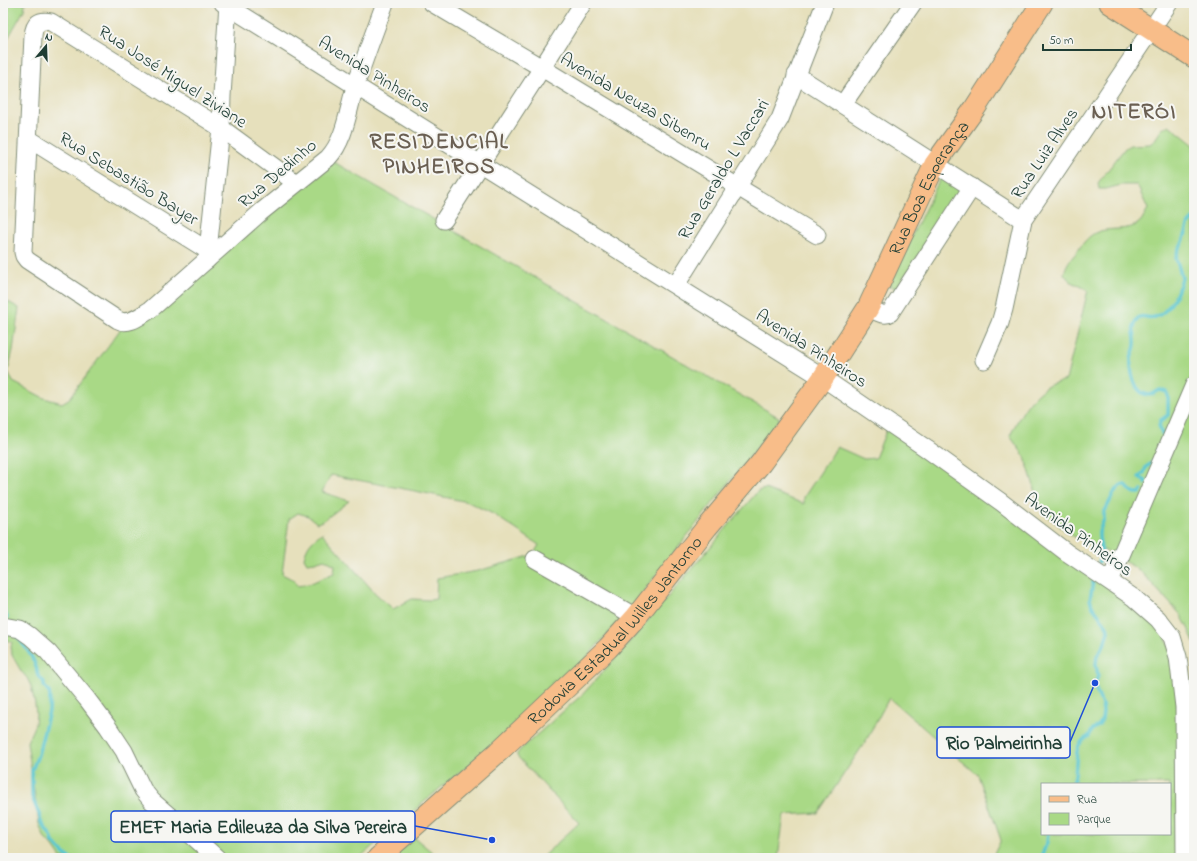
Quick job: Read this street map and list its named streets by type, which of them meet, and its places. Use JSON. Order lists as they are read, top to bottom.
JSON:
{
  "streets": {
    "main road": ["Rua Boa Esperança", "Rodovia Estadual Willes Jantorno"],
    "street": [
      "Avenida Pinheiros",
      "Rua José Miguel Ziviane",
      "Avenida Neuza Sibenru",
      "Rua Luiz Alves",
      "Rua Geraldo L Vaccari",
      "Rua Dedinho",
      "Rua Sebastião Bayer"
    ]
  },
  "crossings": [
    ["Avenida Pinheiros", "Rua Geraldo L Vaccari"],
    ["Avenida Pinheiros", "Rua Dedinho"],
    ["Avenida Pinheiros", "Rua Boa Esperança"],
    ["Avenida Pinheiros", "Rodovia Estadual Willes Jantorno"],
    ["Rua José Miguel Ziviane", "Rua Dedinho"],
    ["Rua José Miguel Ziviane", "Rua Sebastião Bayer"],
    ["Avenida Neuza Sibenru", "Rua Geraldo L Vaccari"],
    ["Rua Dedinho", "Rua Sebastião Bayer"],
    ["Rua Boa Esperança", "Rodovia Estadual Willes Jantorno"]
  ],
  "districts": ["NITERÓI", "RESIDENCIAL PINHEIROS"],
  "places": ["Rio Palmeirinha", "EMEF Maria Edileuza da Silva Pereira"],
  "legend": ["Rua", "Parque"],
  "scale_bar": "50 m",
  "north": "top"
}
